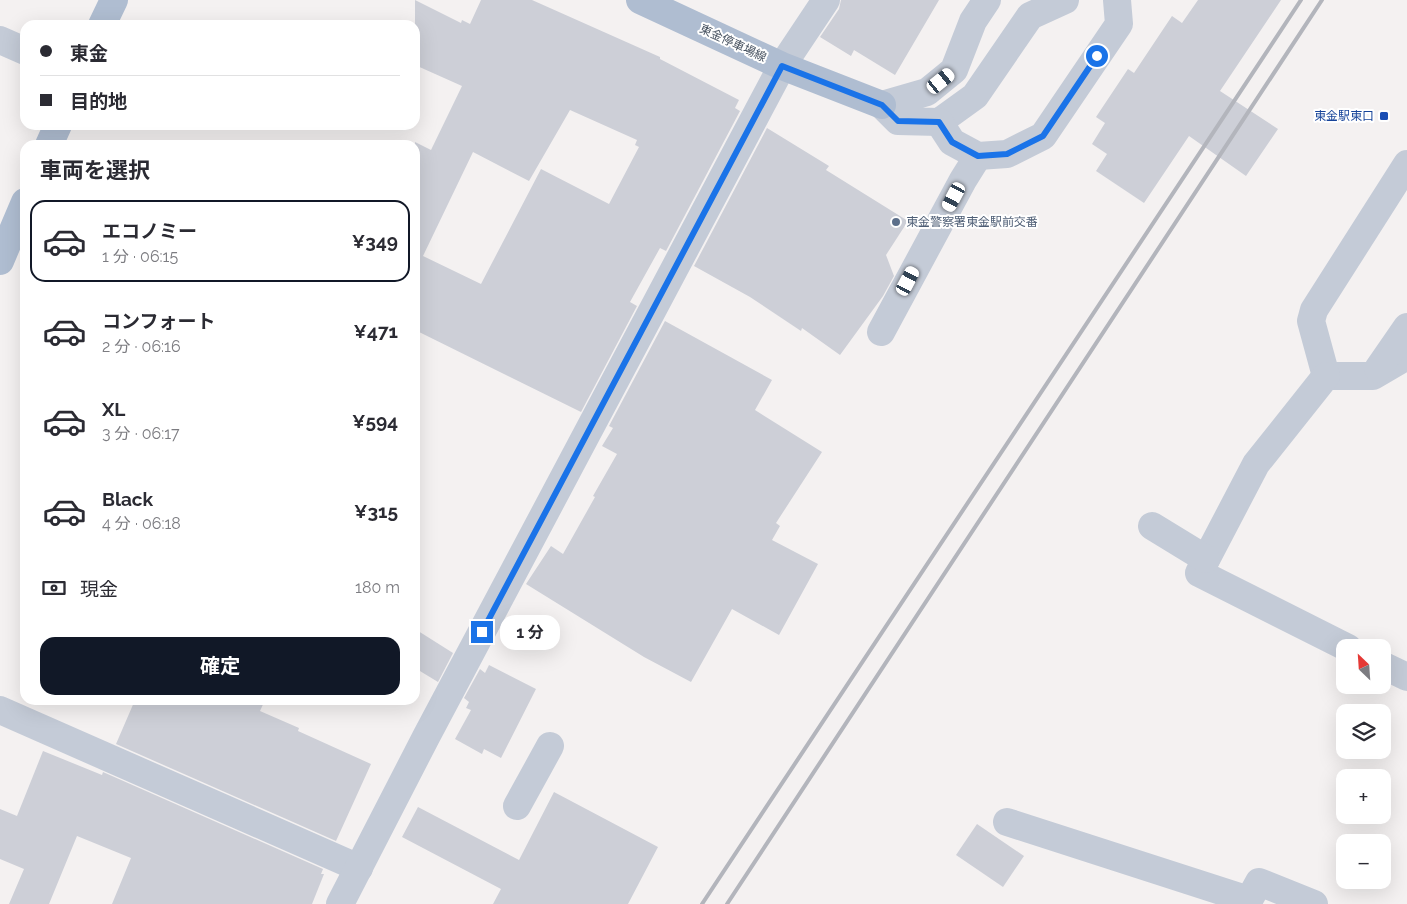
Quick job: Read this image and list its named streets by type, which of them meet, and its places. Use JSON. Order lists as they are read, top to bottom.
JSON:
{
  "streets": {
    "main road": ["東金停車場線"]
  },
  "places": {
    "transit": ["東金駅東口"],
    "other": ["東金警察署東金駅前交番"]
  },
  "north": "top left",
  "page": {
    "banner": ["東金", "目的地"],
    "heading": "車両を選択",
    "list": [
      {
        "name": "エコノミー",
        "note": "1 分 · 06:15",
        "value": "¥349"
      },
      {
        "name": "コンフォート",
        "note": "2 分 · 06:16",
        "value": "¥471"
      },
      {
        "name": "XL",
        "note": "3 分 · 06:17",
        "value": "¥594"
      },
      {
        "name": "Black",
        "note": "4 分 · 06:18",
        "value": "¥315"
      }
    ],
    "pay": ["現金", "180 m"],
    "bubble": "1 分",
    "buttons": "確定",
    "map_buttons": ["+", "−"]
  }
}
